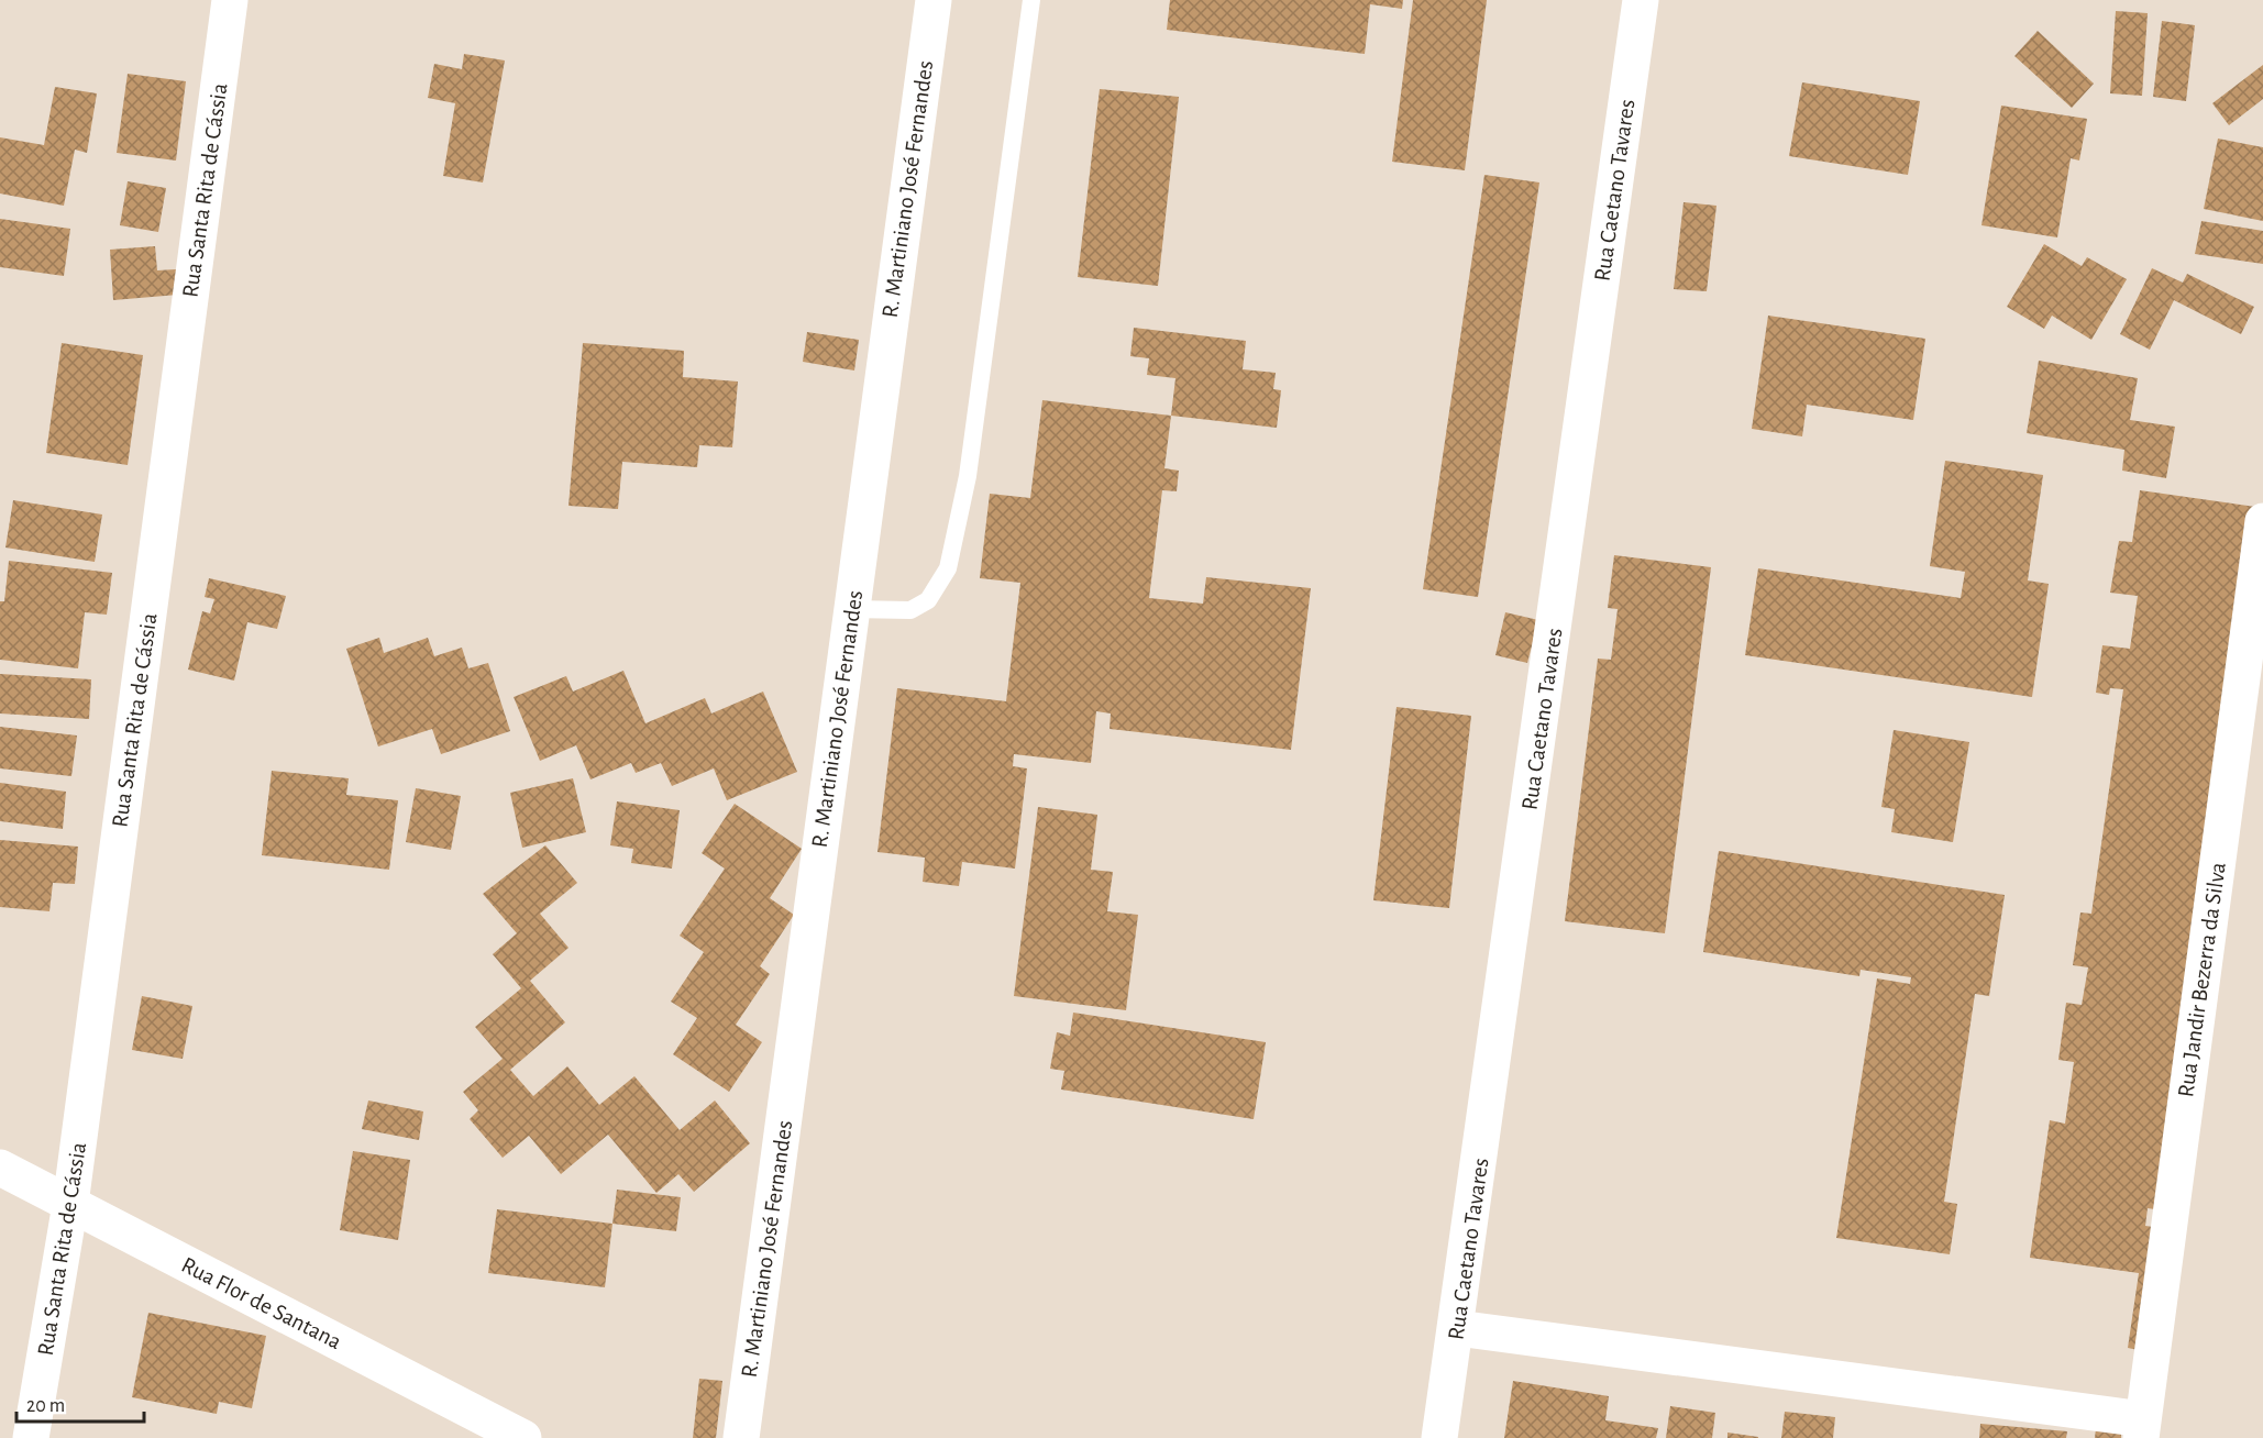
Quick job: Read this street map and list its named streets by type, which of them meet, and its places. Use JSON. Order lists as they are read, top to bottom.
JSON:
{
  "streets": {
    "street": [
      "R. Martiniano José Fernandes",
      "Rua Santa Rita de Cássia",
      "Rua Caetano Tavares",
      "Rua Jandir Bezerra da Silva",
      "Rua Flor de Santana"
    ]
  },
  "crossings": [
    ["Rua Santa Rita de Cássia", "Rua Flor de Santana"]
  ],
  "scale_bar": "20 m"
}
